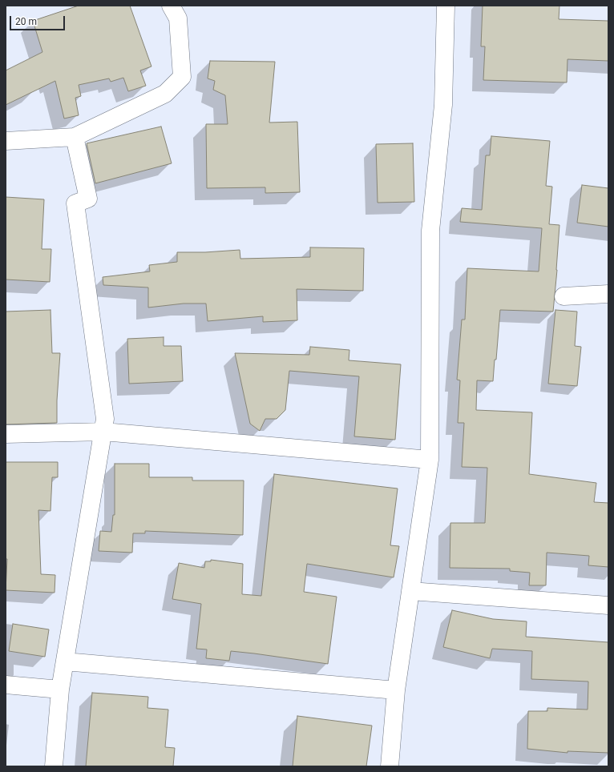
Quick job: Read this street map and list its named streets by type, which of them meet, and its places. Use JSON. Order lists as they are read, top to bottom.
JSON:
{
  "scale_bar": "20 m"
}
